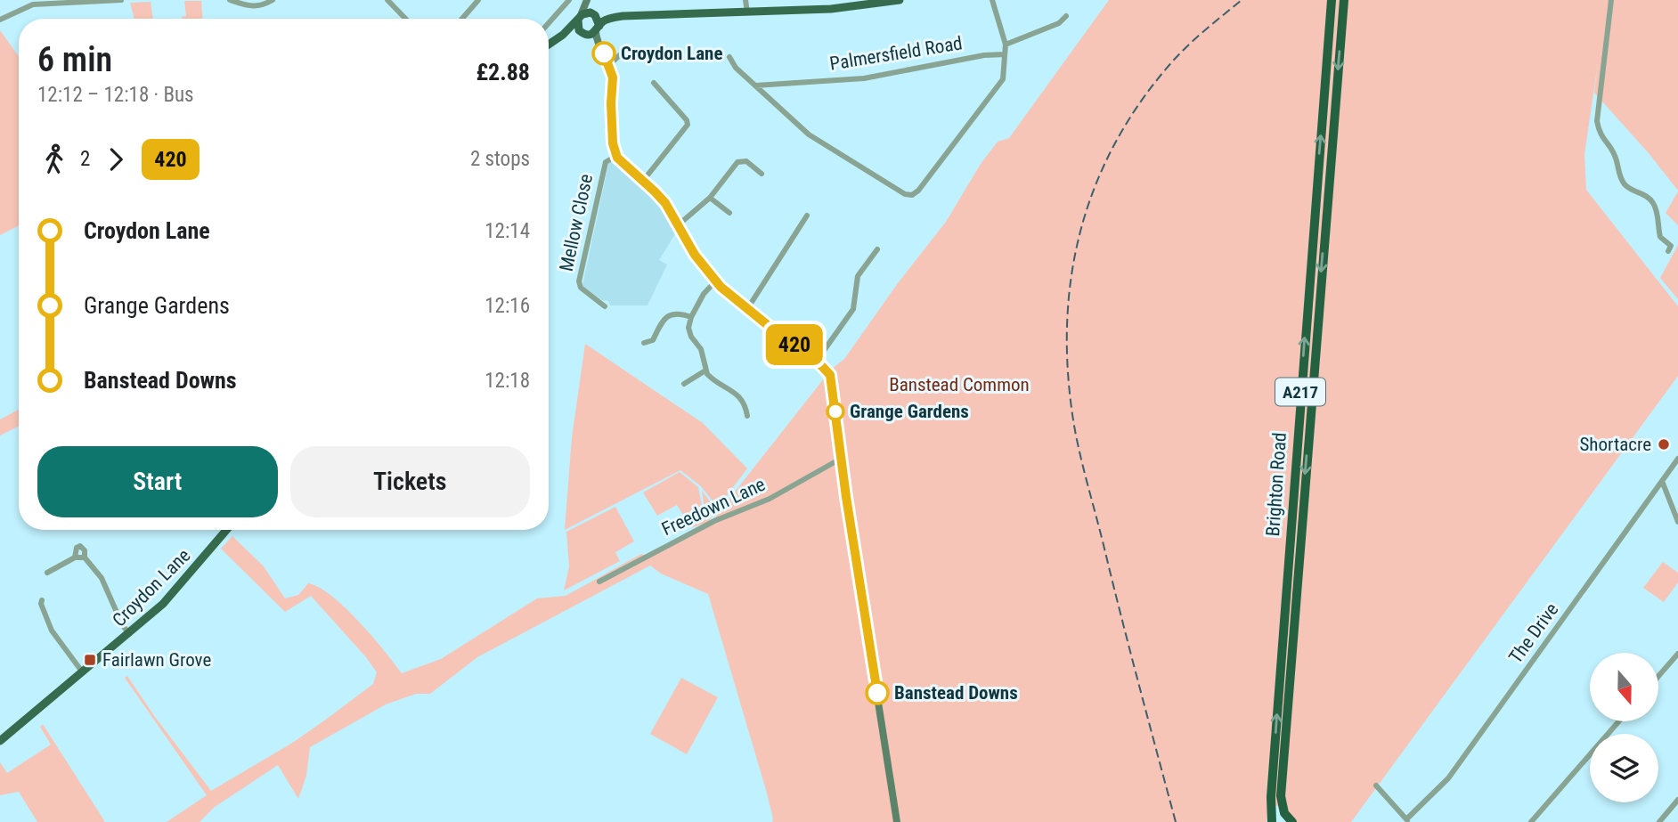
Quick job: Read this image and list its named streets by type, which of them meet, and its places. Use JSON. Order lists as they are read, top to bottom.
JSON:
{
  "streets": {
    "highway": ["A217", "Brighton Road"],
    "main road": ["Croydon Lane"],
    "street": [
      "Palmersfield Road",
      "Mellow Close",
      "Freedown Lane",
      "The Drive"
    ]
  },
  "parks": ["Banstead Common"],
  "places": {
    "other": [
      "Croydon Lane",
      "Grange Gardens",
      "Shortacre",
      "Banstead Downs"
    ],
    "transit": ["Fairlawn Grove"]
  },
  "lines": ["bus line 420"],
  "north": "bottom",
  "page": {
    "on_map": "420",
    "heading": ["6 min", "12:12 – 12:18 · Bus", "£2.88"],
    "legs": ["2", "420", "2 stops"],
    "list": [
      {
        "name": "Croydon Lane",
        "value": "12:14"
      },
      {
        "name": "Grange Gardens",
        "value": "12:16"
      },
      {
        "name": "Banstead Downs",
        "value": "12:18"
      }
    ],
    "buttons": ["Start", "Tickets"]
  }
}
